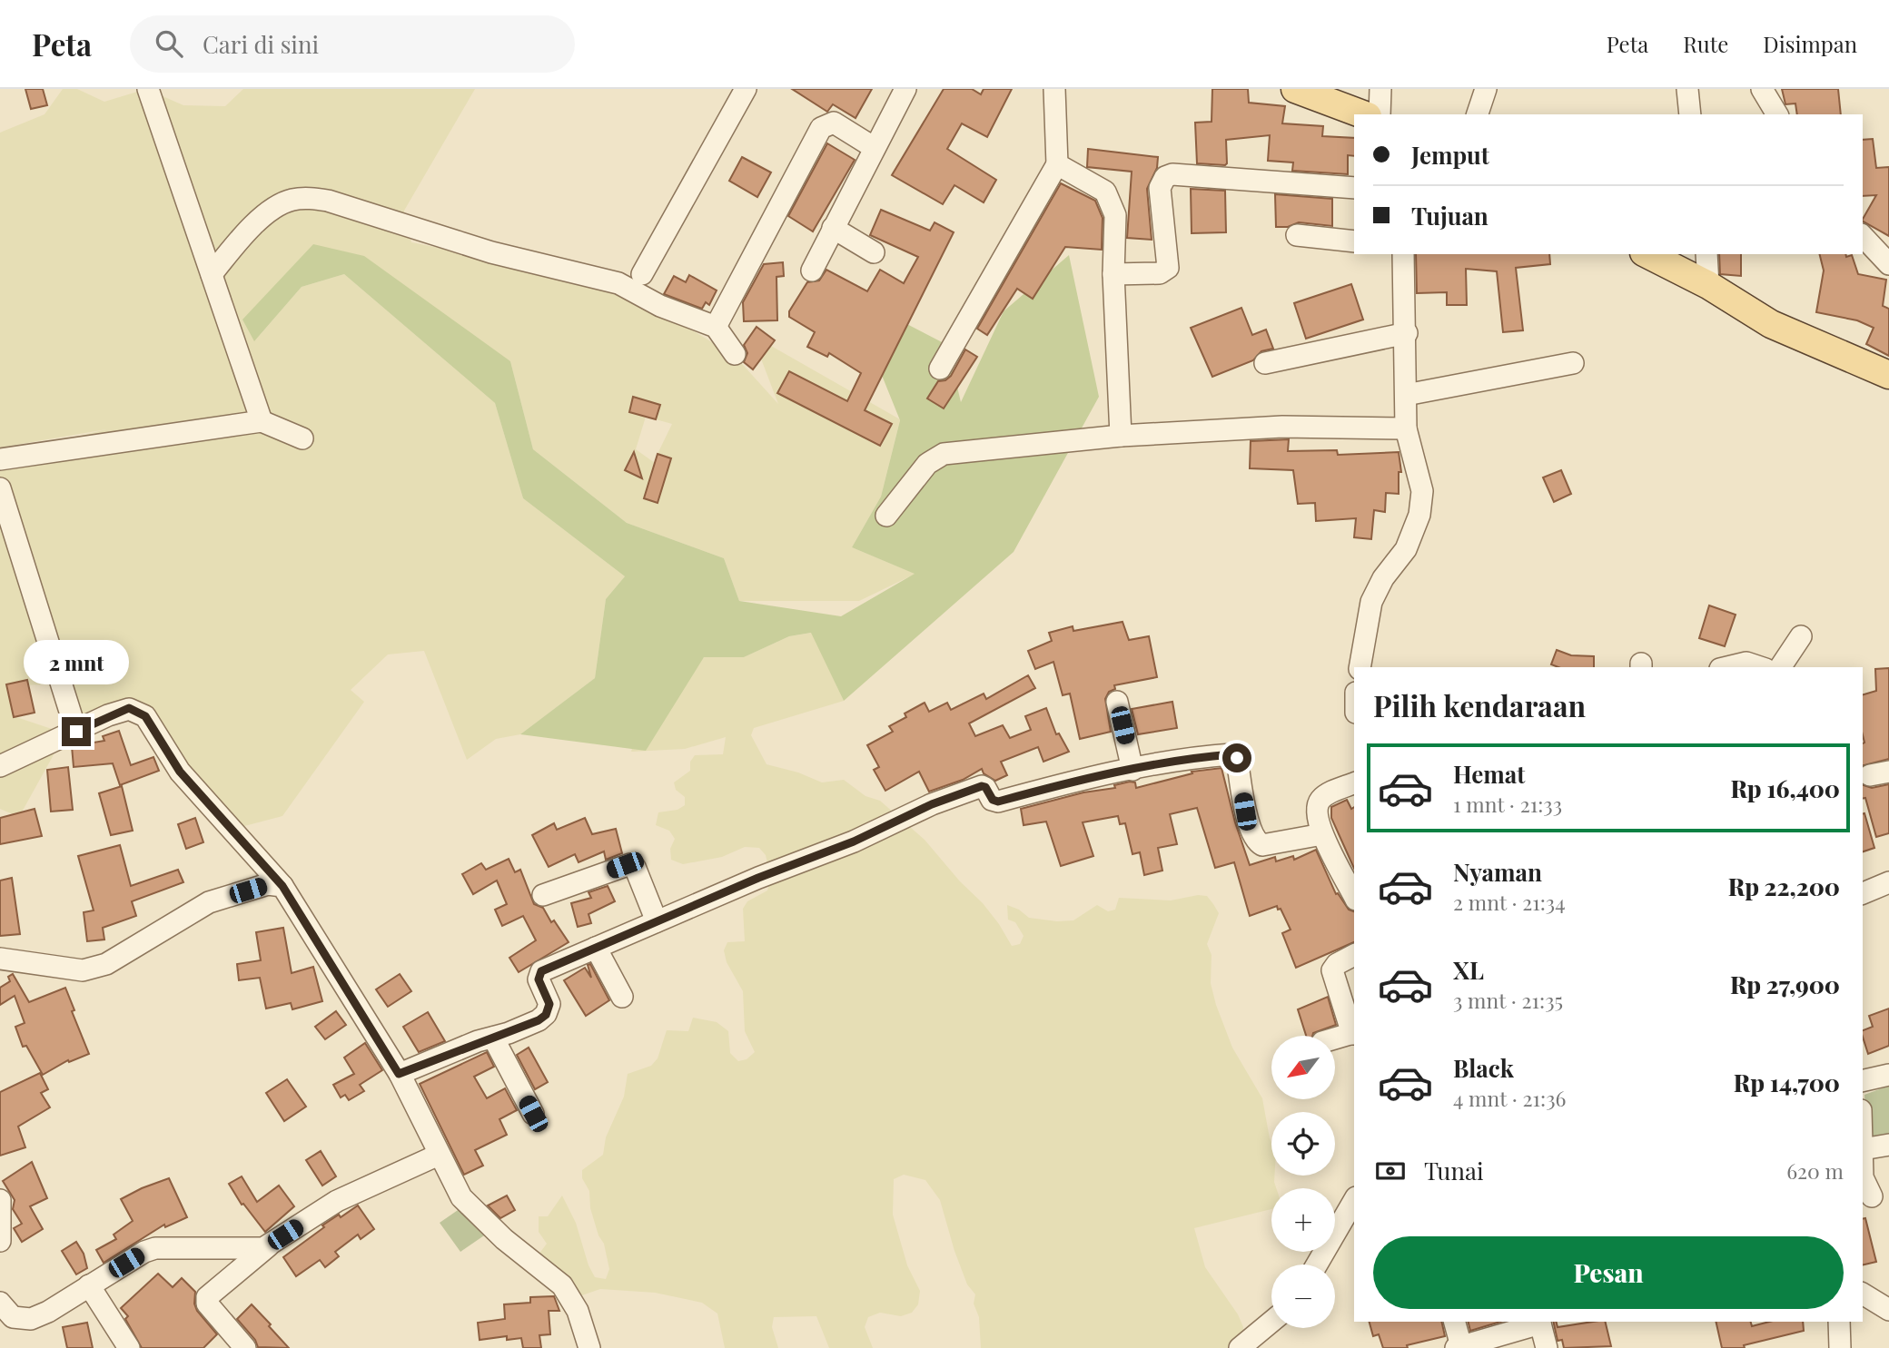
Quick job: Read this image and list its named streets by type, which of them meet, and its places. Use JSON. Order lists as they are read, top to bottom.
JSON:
{
  "north": "bottom left",
  "page": {
    "header": "Peta",
    "search": "Cari di sini",
    "nav": ["Peta", "Rute", "Disimpan"],
    "banner": ["Jemput", "Tujuan"],
    "bubble": "2 mnt",
    "heading": "Pilih kendaraan",
    "list": [
      {
        "name": "Hemat",
        "note": "1 mnt · 21:33",
        "value": "Rp 16,400"
      },
      {
        "name": "Nyaman",
        "note": "2 mnt · 21:34",
        "value": "Rp 22,200"
      },
      {
        "name": "XL",
        "note": "3 mnt · 21:35",
        "value": "Rp 27,900"
      },
      {
        "name": "Black",
        "note": "4 mnt · 21:36",
        "value": "Rp 14,700"
      }
    ],
    "map_buttons": ["+", "−"],
    "pay": ["Tunai", "620 m"],
    "buttons": "Pesan"
  }
}
